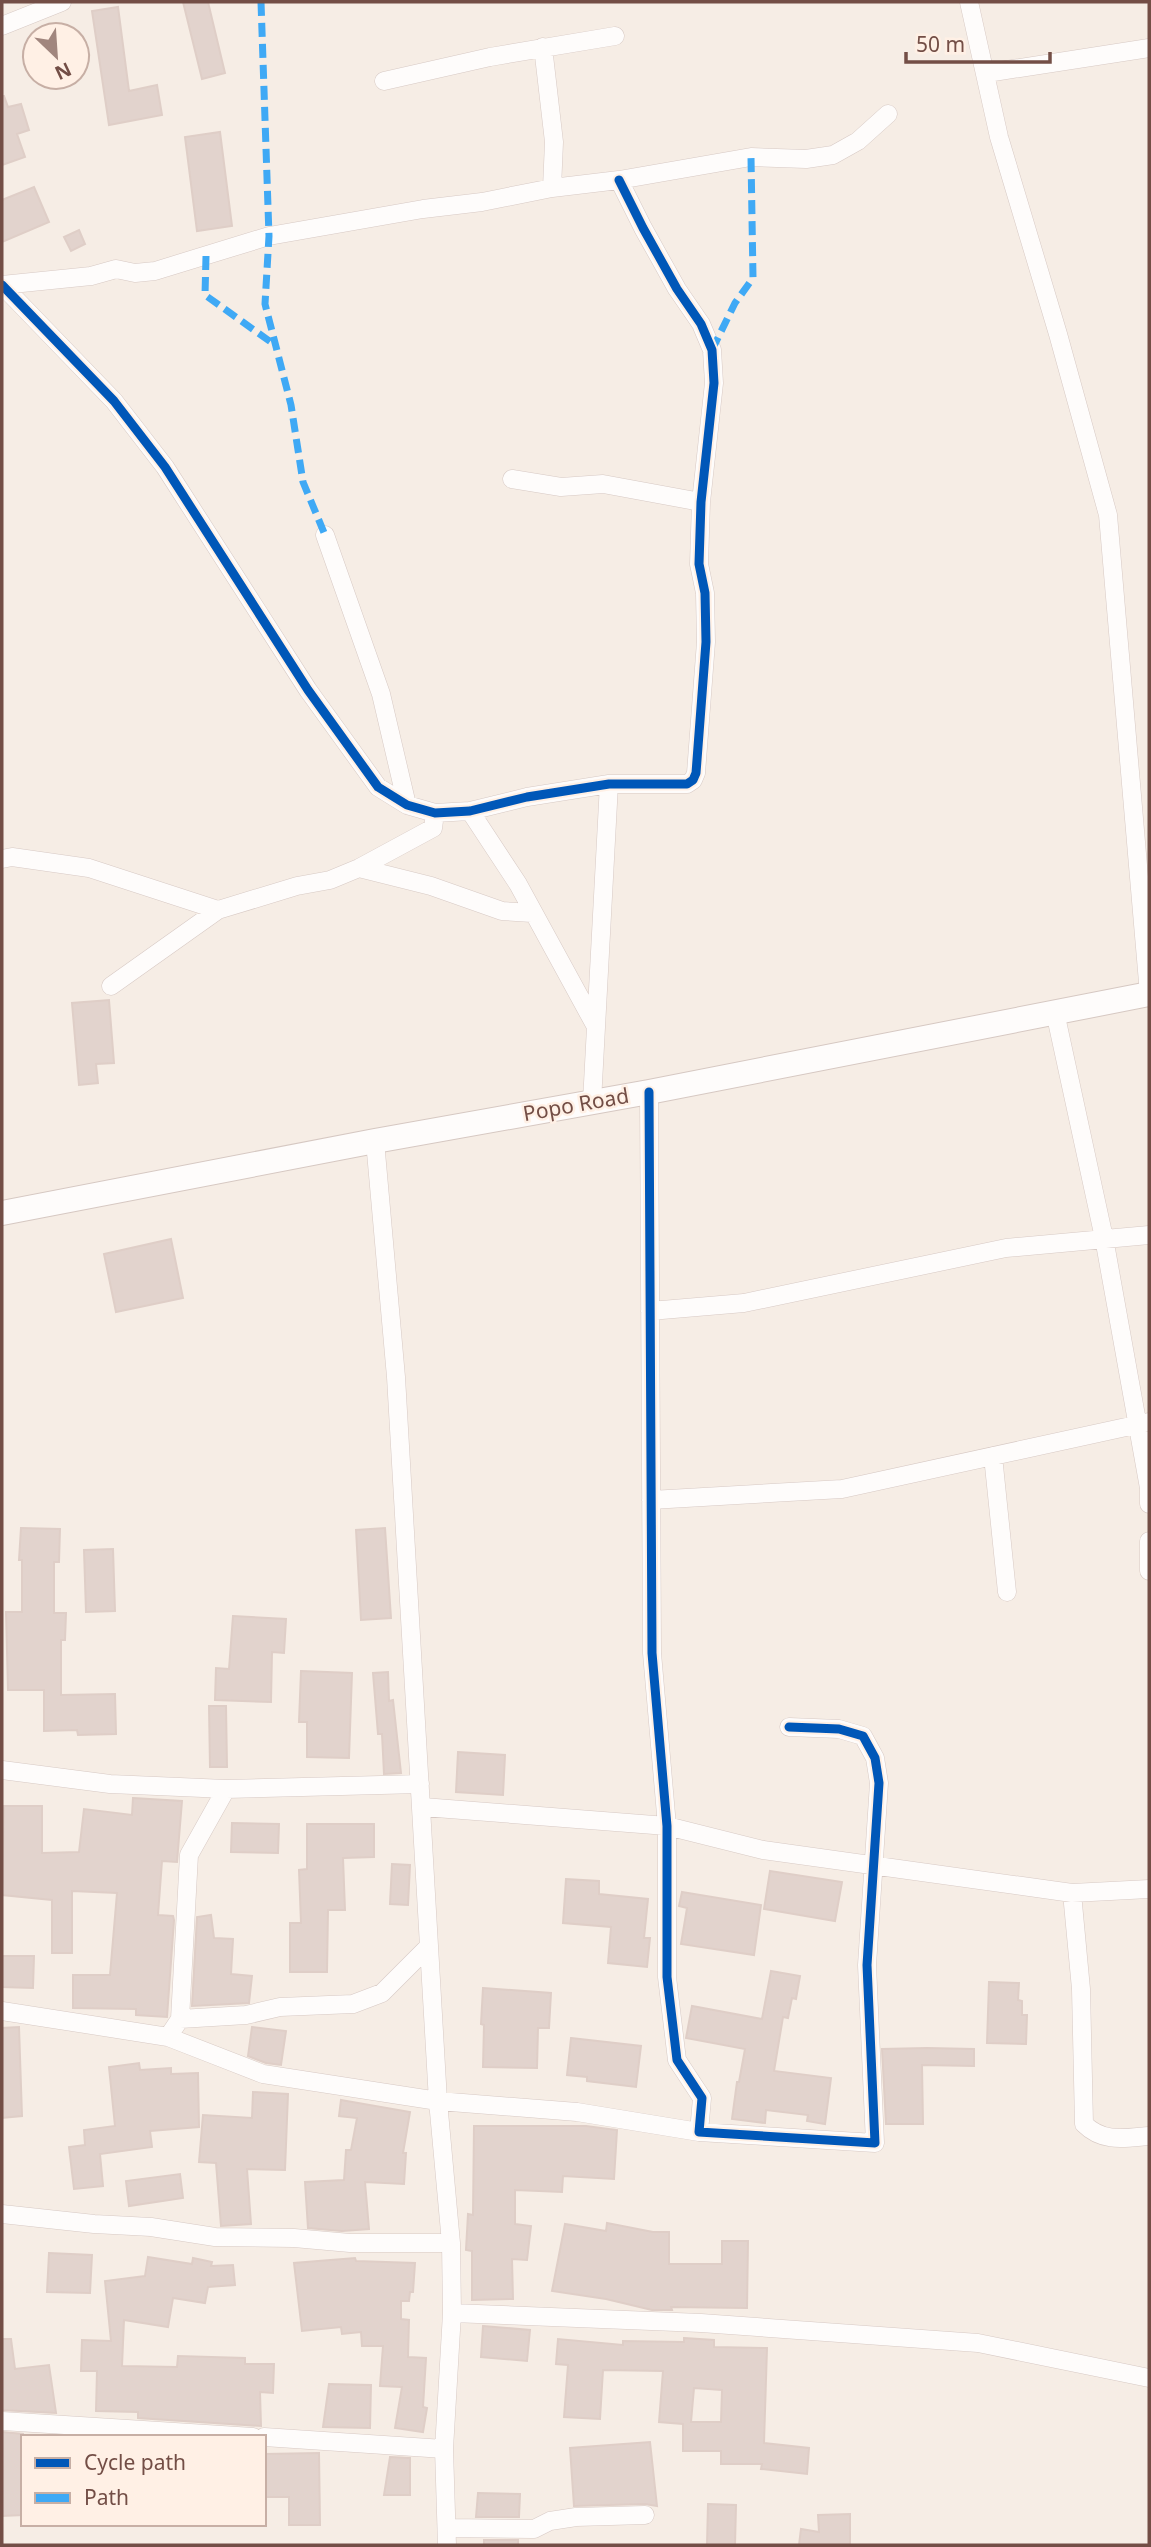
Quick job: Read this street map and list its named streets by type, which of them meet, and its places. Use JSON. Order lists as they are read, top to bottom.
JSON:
{
  "streets": {
    "main road": ["Popo Road"]
  },
  "legend": ["Cycle path", "Path"],
  "scale_bar": "50 m",
  "north": "bottom right"
}
